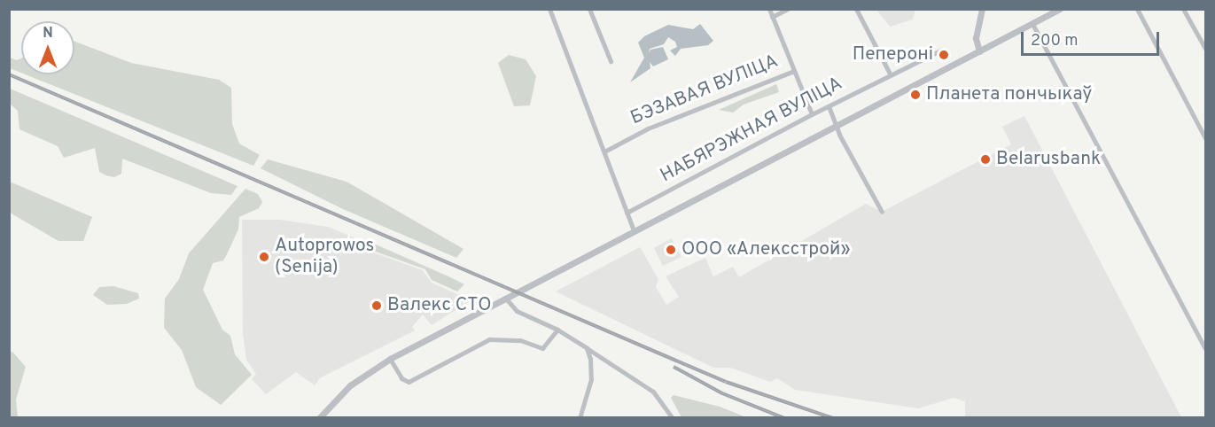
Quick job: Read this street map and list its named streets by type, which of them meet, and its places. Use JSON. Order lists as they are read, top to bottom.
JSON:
{
  "streets": {
    "street": ["БЭЗАВАЯ ВУЛІЦА", "НАБЯРЭЖНАЯ ВУЛІЦА"]
  },
  "places": [
    "Пепероні",
    "Планета пончыкаў",
    "Belarusbank",
    "ООО «Алексстрой»",
    "Autoprowos (Senija)",
    "Валекс СТО"
  ],
  "scale_bar": "200 m",
  "north": "top"
}
